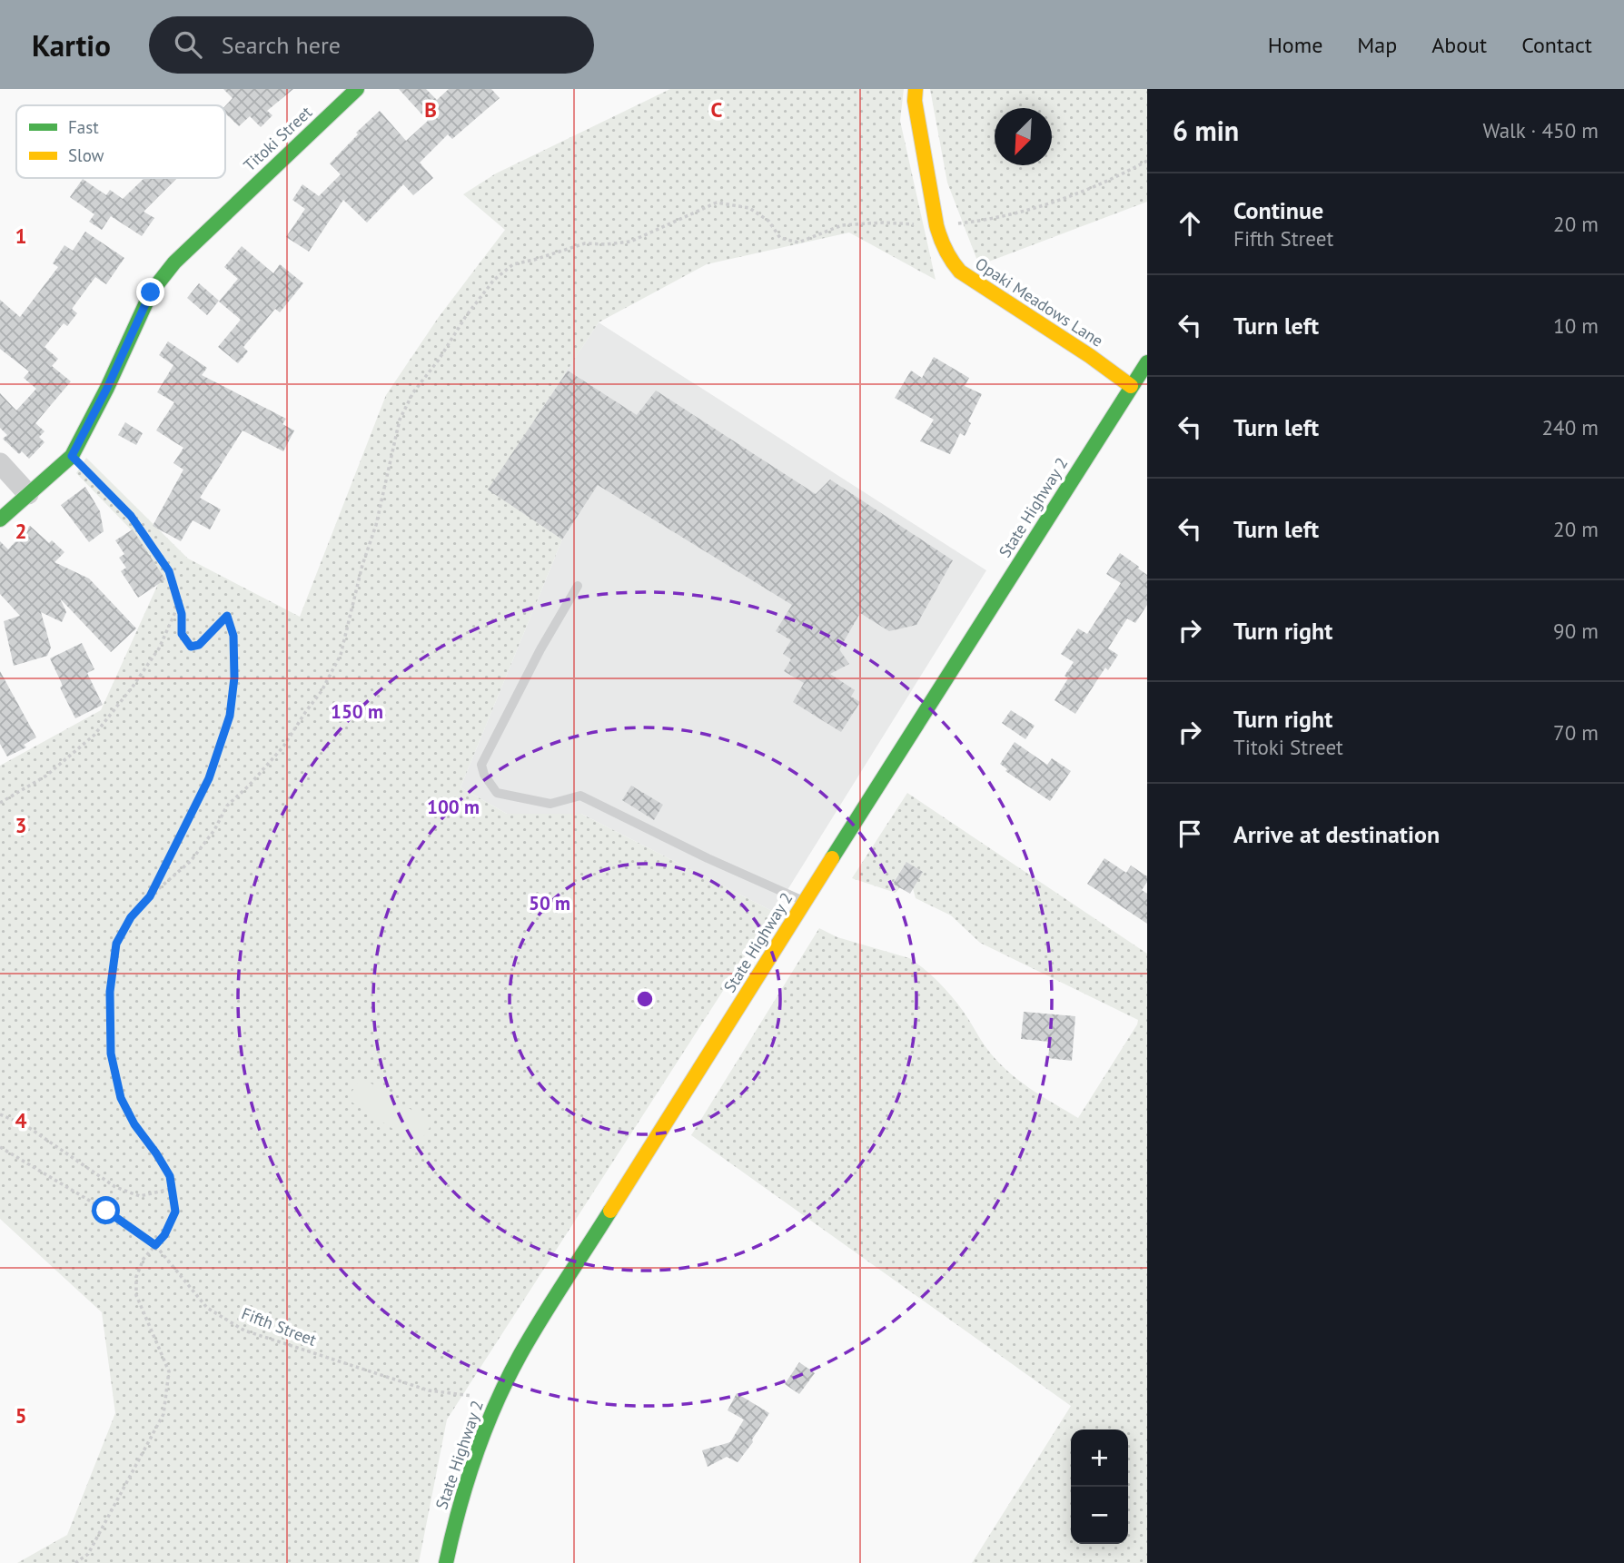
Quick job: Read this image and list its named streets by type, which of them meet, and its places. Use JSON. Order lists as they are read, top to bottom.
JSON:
{
  "streets": {
    "main road": ["Titoki Street", "Opaki Meadows Lane", "State Highway 2"],
    "path": ["Fifth Street"]
  },
  "crossings": [
    ["Opaki Meadows Lane", "State Highway 2"]
  ],
  "legend": ["Fast", "Slow"],
  "north": "bottom left",
  "page": {
    "header": "Kartio",
    "search": "Search here",
    "nav": [
      "Home",
      "Map",
      "About",
      "Contact"
    ],
    "heading": ["6 min", "Walk · 450 m"],
    "list": [
      ["Continue", "Fifth Street", "20 m"],
      ["Turn left", "10 m"],
      ["Turn left", "240 m"],
      ["Turn left", "20 m"],
      ["Turn right", "90 m"],
      ["Turn right", "Titoki Street", "70 m"],
      "Arrive at destination"
    ],
    "map_buttons": ["+", "−"]
  },
  "grid": {
    "columns": ["B", "C"],
    "rows": [
      "1",
      "2",
      "3",
      "4",
      "5"
    ]
  },
  "rings": ["150 m", "100 m", "50 m"]
}
